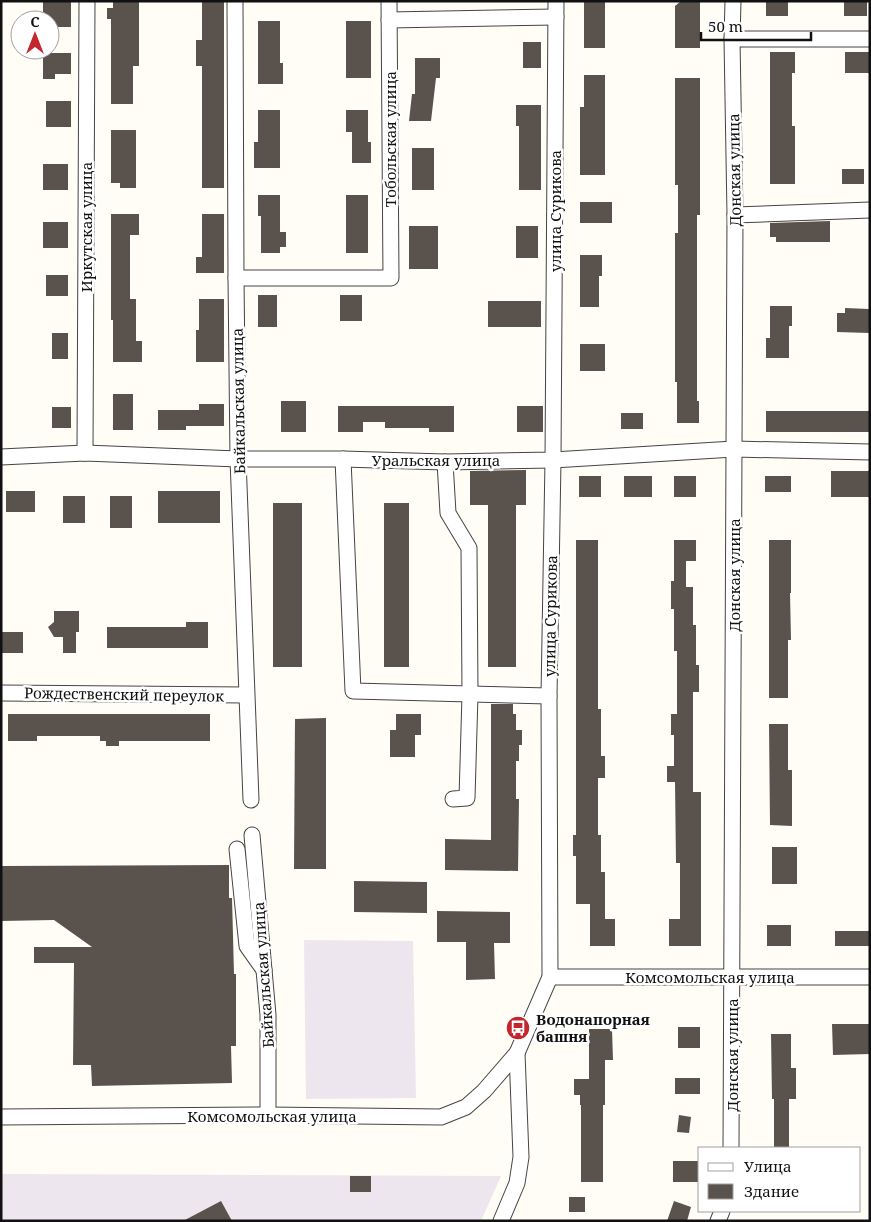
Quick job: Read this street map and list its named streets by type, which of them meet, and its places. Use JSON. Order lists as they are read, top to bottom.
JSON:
{
  "streets": {
    "street": [
      "Тобольская улица",
      "Донская улица",
      "улица Сурикова",
      "Иркутская улица",
      "Байкальская улица",
      "Уральская улица",
      "Рождественский переулок",
      "Комсомольская улица"
    ]
  },
  "crossings": [
    ["Тобольская улица", "Байкальская улица"],
    ["Донская улица", "Уральская улица"],
    ["Донская улица", "Комсомольская улица"],
    ["улица Сурикова", "Уральская улица"],
    ["улица Сурикова", "Комсомольская улица"],
    ["Иркутская улица", "Уральская улица"],
    ["Байкальская улица", "Уральская улица"],
    ["Байкальская улица", "Рождественский переулок"],
    ["Байкальская улица", "Комсомольская улица"]
  ],
  "places": {
    "bus stop": ["Водонапорная башня"]
  },
  "legend": ["Улица", "Здание"],
  "scale_bar": "50 m",
  "north": "top"
}
